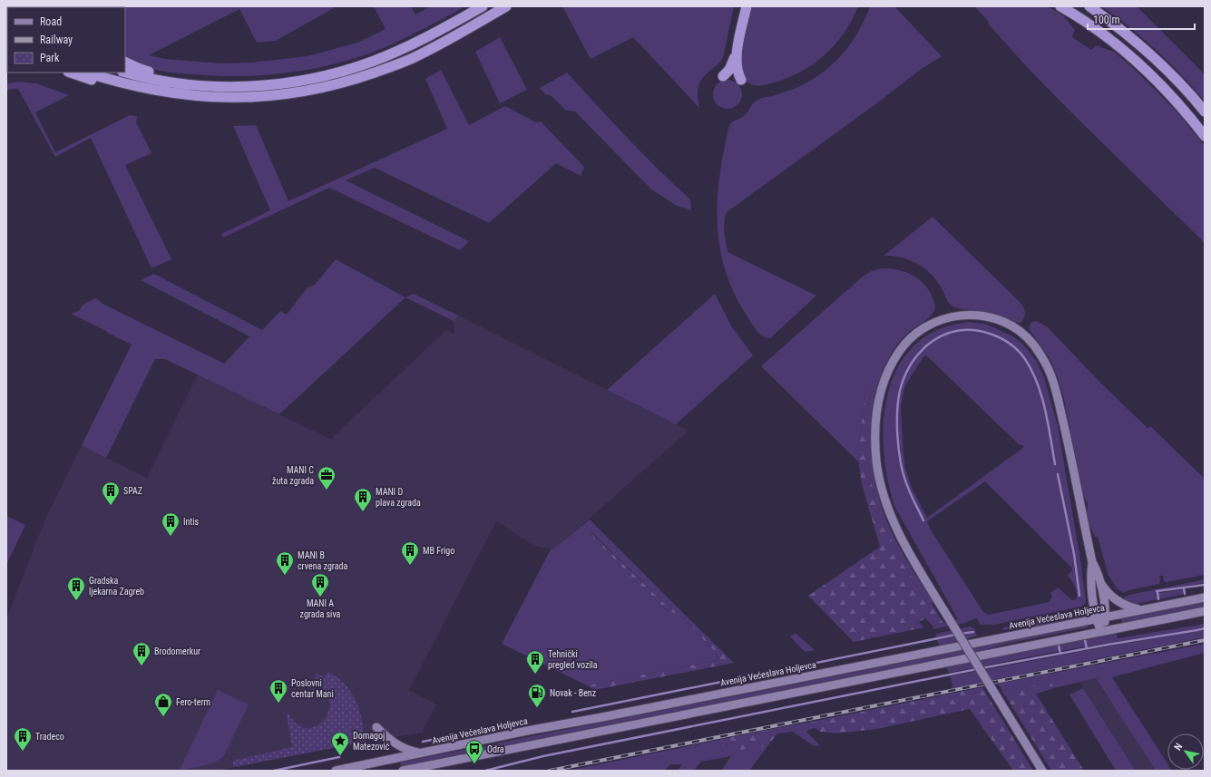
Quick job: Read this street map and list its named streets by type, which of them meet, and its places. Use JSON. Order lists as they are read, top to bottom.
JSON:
{
  "streets": {
    "main road": ["Avenija Većeslava Holjevca"]
  },
  "places": {
    "office": ["MANI C žuta zgrada"],
    "building": [
      "SPAZ",
      "MANI D plava zgrada",
      "Intis",
      "MB Frigo",
      "MANI B crvena zgrada",
      "MANI A zgrada siva",
      "Gradska ljekarna Zagreb",
      "Brodomerkur",
      "Tehnički pregled vozila",
      "Poslovni centar Mani",
      "Tradeco"
    ],
    "fuel station": ["Novak - Benz"],
    "shop": ["Fero-term"],
    "place": ["Domagoj Matezović"],
    "bus stop": ["Odra"]
  },
  "legend": ["Road", "Railway", "Park"],
  "scale_bar": "100 m",
  "north": "top left"
}
